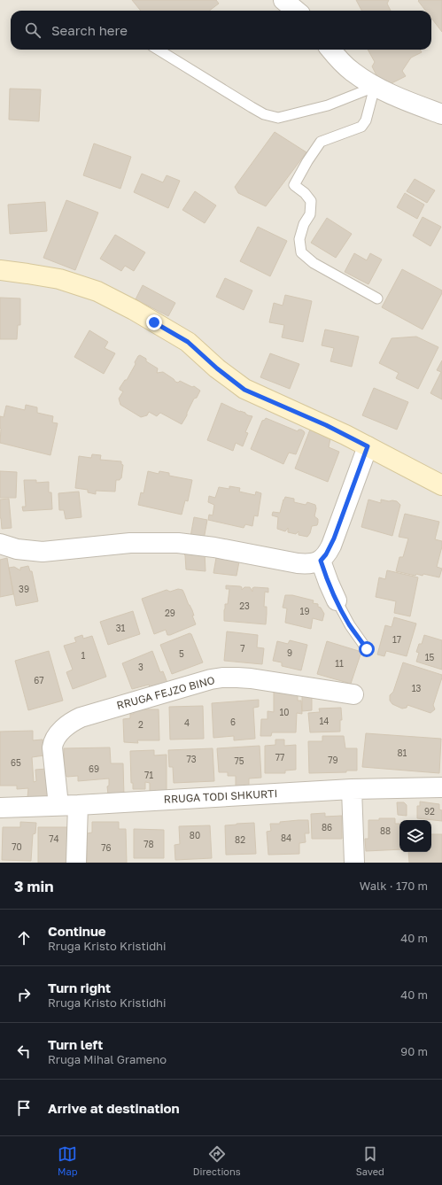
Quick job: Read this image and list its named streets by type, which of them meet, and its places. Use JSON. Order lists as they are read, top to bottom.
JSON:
{
  "streets": {
    "street": ["RRUGA FEJZO BINO", "RRUGA TODI SHKURTI"]
  },
  "crossings": [
    ["RRUGA FEJZO BINO", "RRUGA TODI SHKURTI"]
  ],
  "house_numbers": [
    "39",
    "23",
    "19",
    "29",
    "31",
    "17",
    "7",
    "9",
    "5",
    "1",
    "15",
    "11",
    "3",
    "67",
    "13",
    "10",
    "14",
    "6",
    "4",
    "2",
    "81",
    "77",
    "73",
    "79",
    "75",
    "65",
    "69",
    "71",
    "92",
    "86",
    "88",
    "80",
    "84",
    "74",
    "82",
    "78",
    "70",
    "76"
  ],
  "page": {
    "search": "Search here",
    "heading": ["3 min", "Walk · 170 m"],
    "list": [
      ["Continue", "Rruga Kristo Kristidhi", "40 m"],
      ["Turn right", "Rruga Kristo Kristidhi", "40 m"],
      ["Turn left", "Rruga Mihal Grameno", "90 m"],
      "Arrive at destination"
    ],
    "nav": ["Map", "Directions", "Saved"]
  }
}
